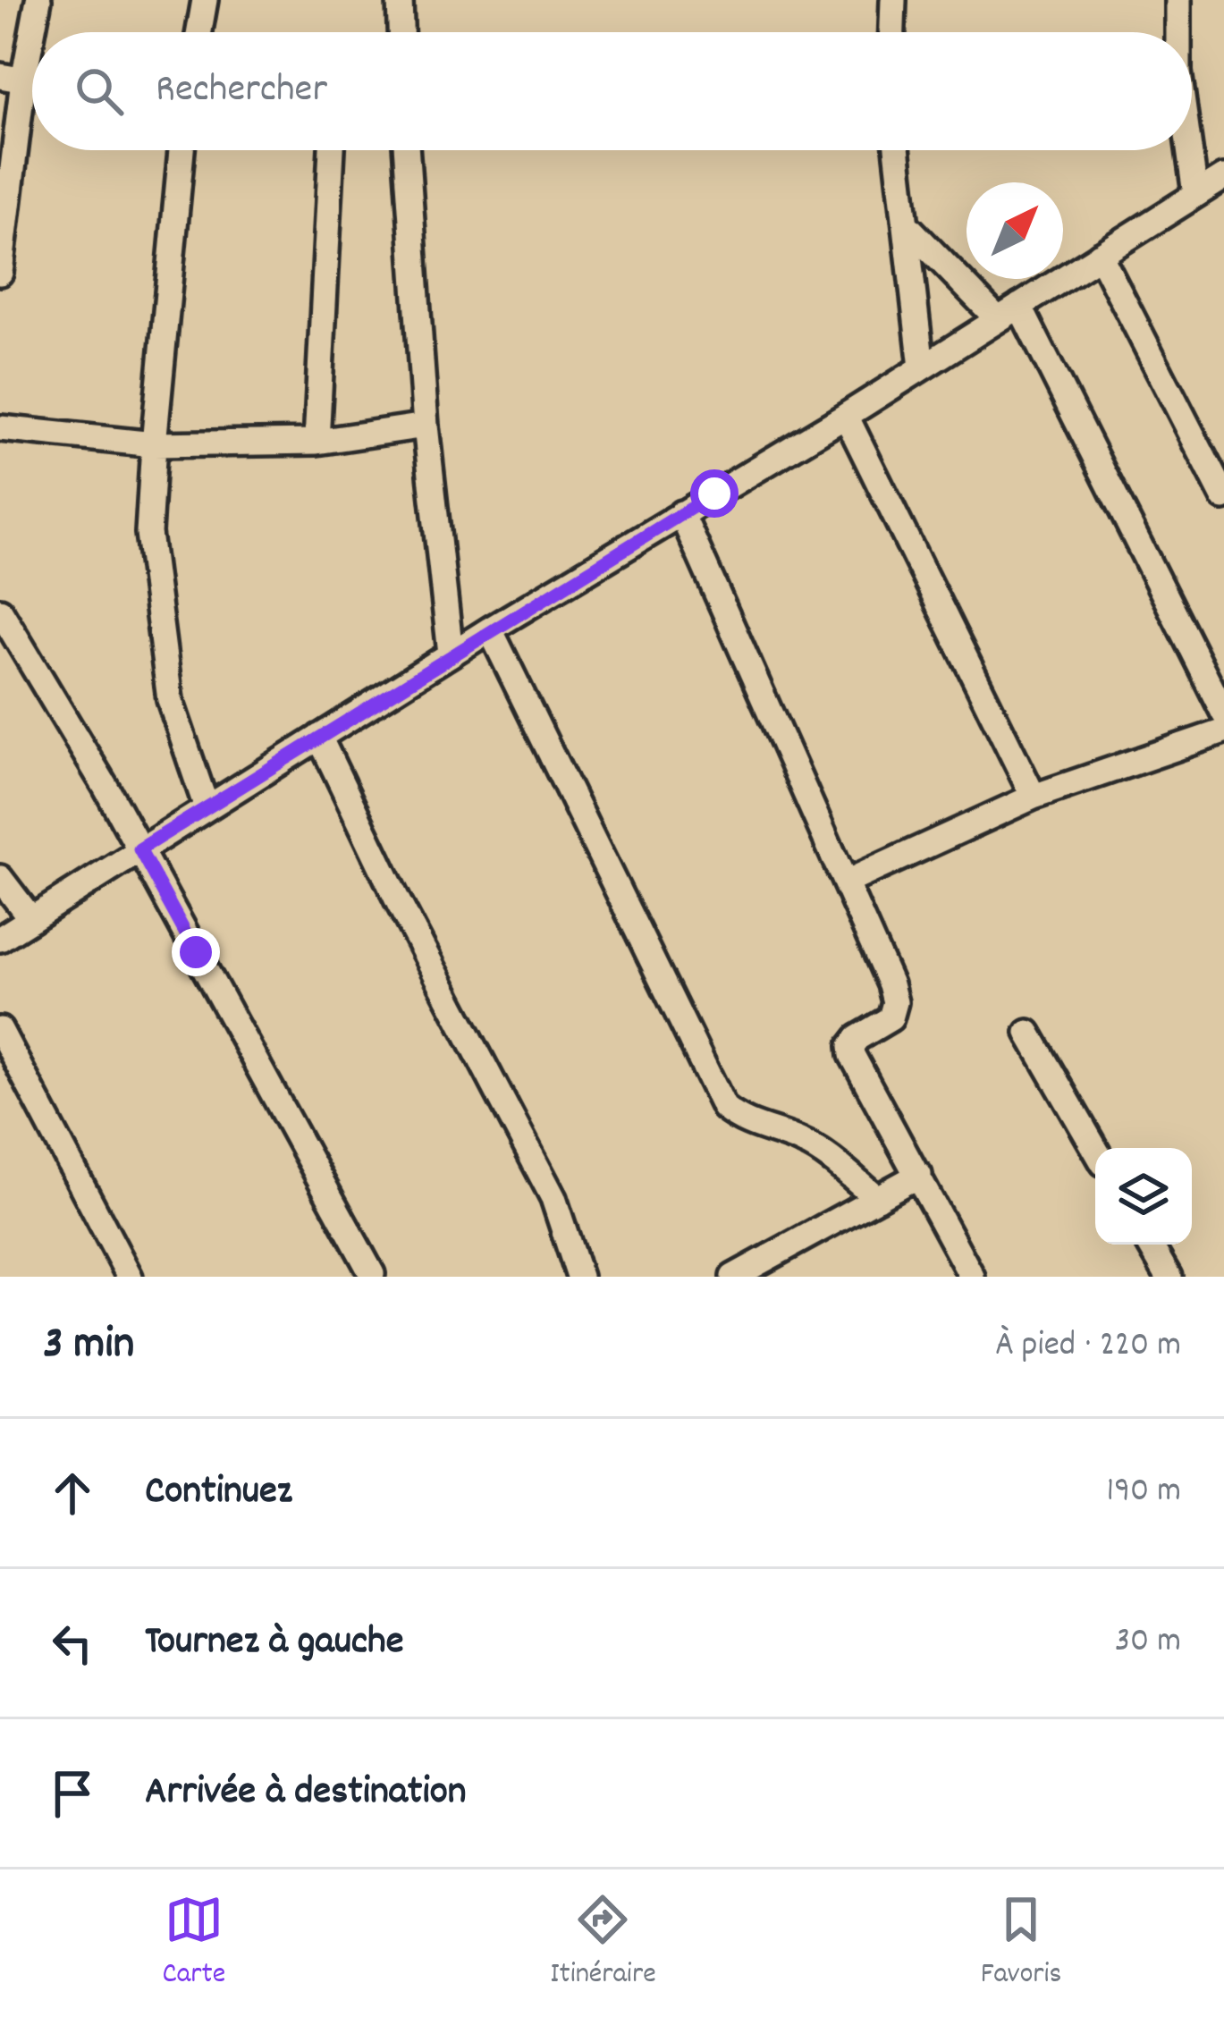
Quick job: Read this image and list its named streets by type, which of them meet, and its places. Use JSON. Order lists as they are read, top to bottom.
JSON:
{
  "north": "top right",
  "page": {
    "search": "Rechercher",
    "heading": ["3 min", "À pied · 220 m"],
    "list": [
      ["Continuez", "190 m"],
      ["Tournez à gauche", "30 m"],
      "Arrivée à destination"
    ],
    "nav": ["Carte", "Itinéraire", "Favoris"]
  }
}
